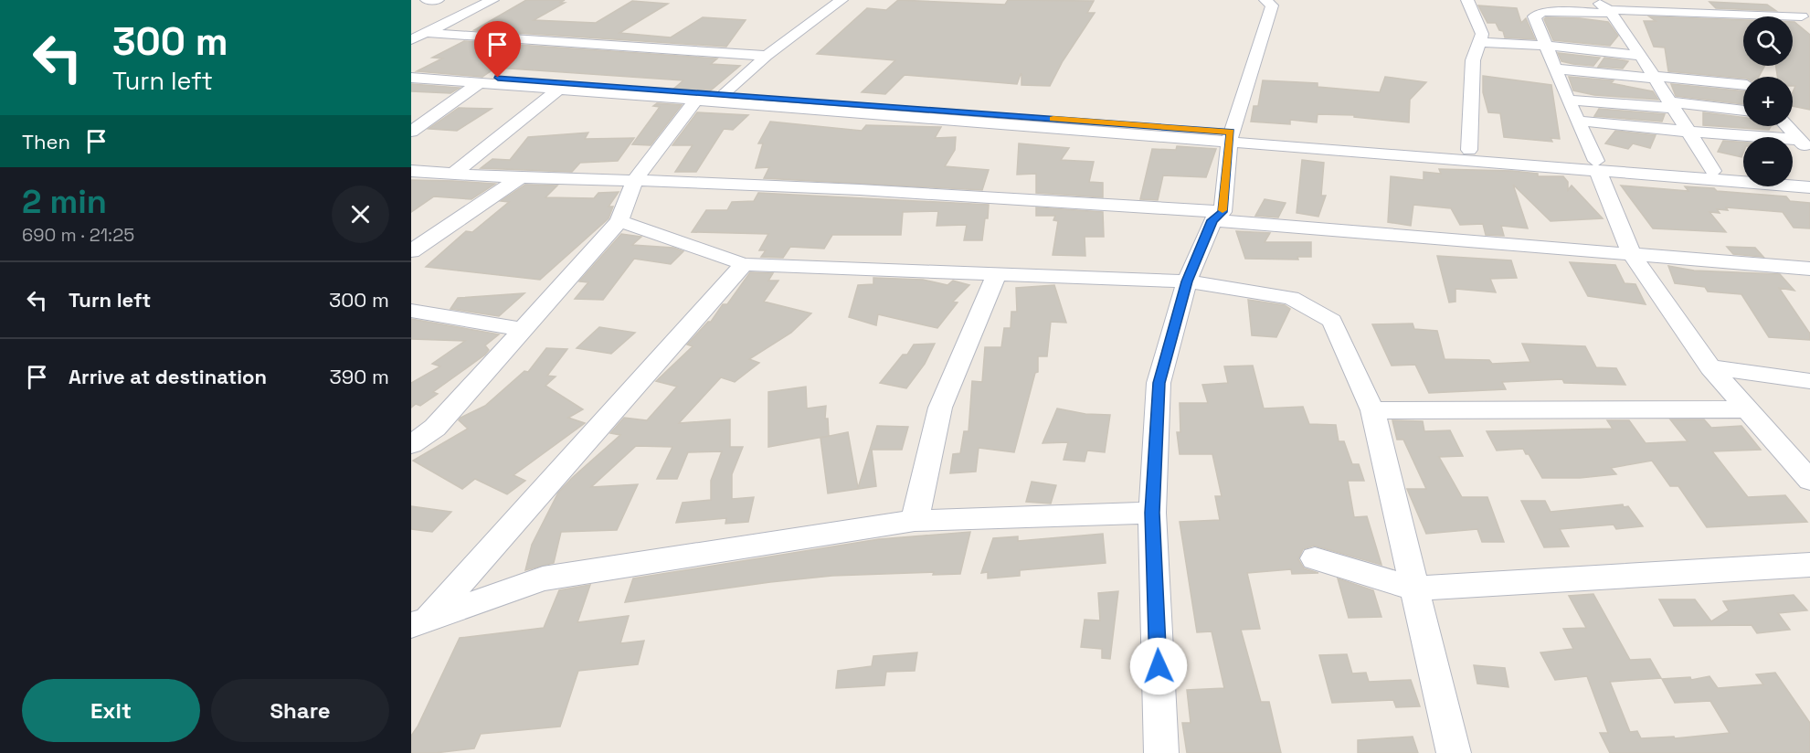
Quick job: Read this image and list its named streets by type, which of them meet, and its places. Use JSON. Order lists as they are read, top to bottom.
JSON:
{
  "page": {
    "turn": ["300 m", "Turn left"],
    "map_buttons": ["+", "−"],
    "then": "Then",
    "heading": ["2 min", "690 m · 21:25"],
    "list": [
      {
        "name": "Turn left",
        "value": "300 m"
      },
      {
        "name": "Arrive at destination",
        "value": "390 m"
      }
    ],
    "buttons": ["Exit", "Share"]
  }
}
